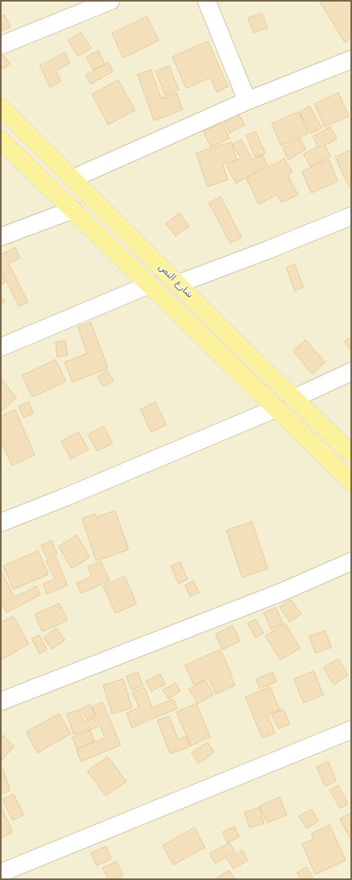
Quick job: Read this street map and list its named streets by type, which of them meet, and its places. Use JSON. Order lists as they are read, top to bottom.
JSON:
{
  "streets": {
    "main road": ["شارع النص"]
  }
}
